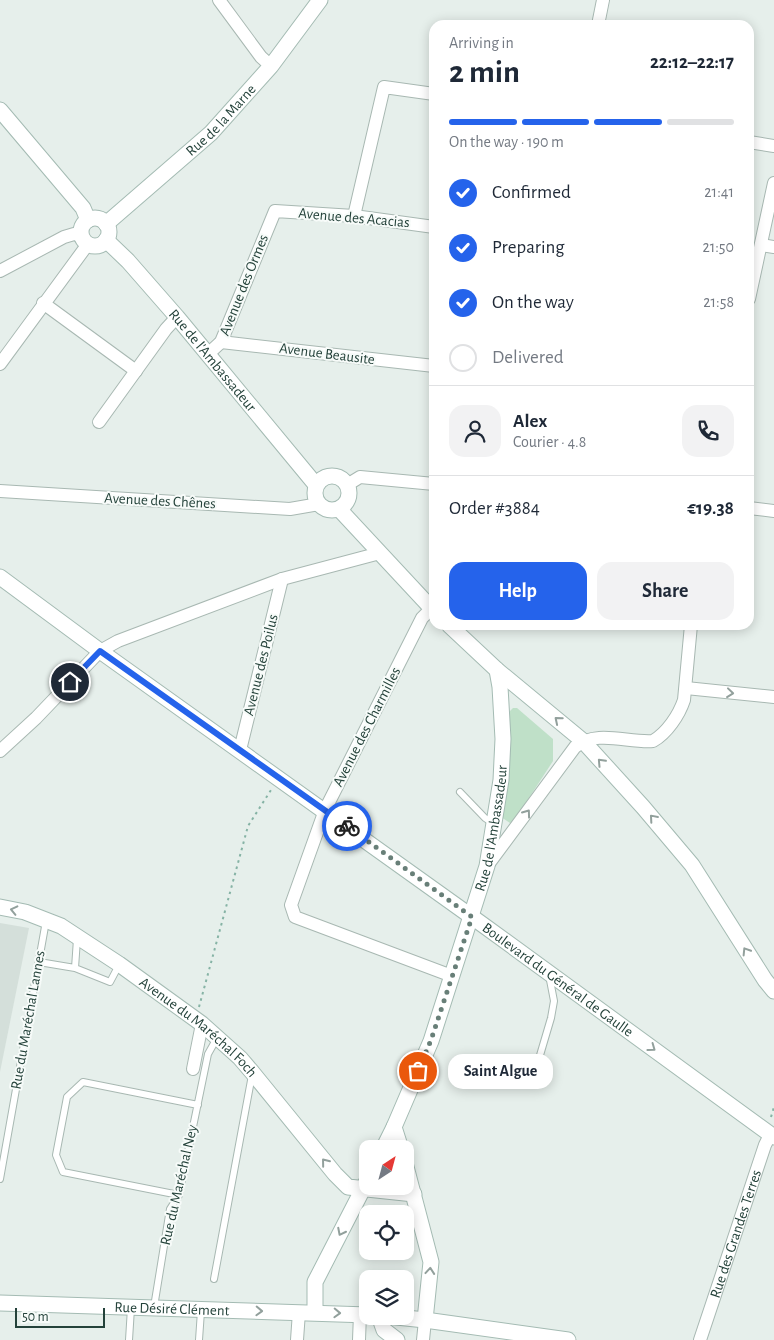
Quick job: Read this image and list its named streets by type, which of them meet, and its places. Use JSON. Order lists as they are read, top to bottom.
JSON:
{
  "streets": {
    "main road": [
      "Rue de la Marne",
      "Rue de l'Ambassadeur",
      "Boulevard du Général de Gaulle",
      "Avenue du Maréchal Foch",
      "Rue Désiré Clément"
    ],
    "street": [
      "Avenue des Acacias",
      "Avenue des Ormes",
      "Avenue Beausite",
      "Avenue des Chênes",
      "Avenue des Poilus",
      "Avenue des Charmilles",
      "Rue des Grandes Terres"
    ],
    "lane": ["Rue du Maréchal Lannes", "Rue du Maréchal Ney"]
  },
  "crossings": [
    ["Rue de la Marne", "Rue de l'Ambassadeur"],
    ["Avenue des Acacias", "Avenue des Ormes"],
    ["Avenue des Ormes", "Avenue Beausite"],
    ["Avenue des Ormes", "Rue de l'Ambassadeur"],
    ["Rue de l'Ambassadeur", "Avenue des Chênes"],
    ["Rue de l'Ambassadeur", "Avenue des Charmilles"],
    ["Rue de l'Ambassadeur", "Boulevard du Général de Gaulle"],
    ["Avenue des Poilus", "Boulevard du Général de Gaulle"],
    ["Avenue des Charmilles", "Boulevard du Général de Gaulle"],
    ["Boulevard du Général de Gaulle", "Rue des Grandes Terres"],
    ["Rue du Maréchal Lannes", "Avenue du Maréchal Foch"],
    ["Avenue du Maréchal Foch", "Rue du Maréchal Ney"],
    ["Rue du Maréchal Ney", "Rue Désiré Clément"]
  ],
  "one_way": ["Avenue du Maréchal Foch", "Rue Désiré Clément"],
  "places": ["Saint Algue"],
  "scale_bar": "50 m",
  "north": "top right",
  "page": {
    "heading": ["2 min", "Arriving in", "22:12–22:17"],
    "panel": [
      "Alex",
      "Courier · 4.8",
      "Order #3884",
      "€19.38"
    ],
    "bar": "On the way · 190 m",
    "list": [
      ["Confirmed", "21:41"],
      ["Preparing", "21:50"],
      ["On the way", "21:58"],
      "Delivered"
    ],
    "buttons": ["Help", "Share"],
    "bubble": "Saint Algue",
    "scale": "50 m"
  }
}
